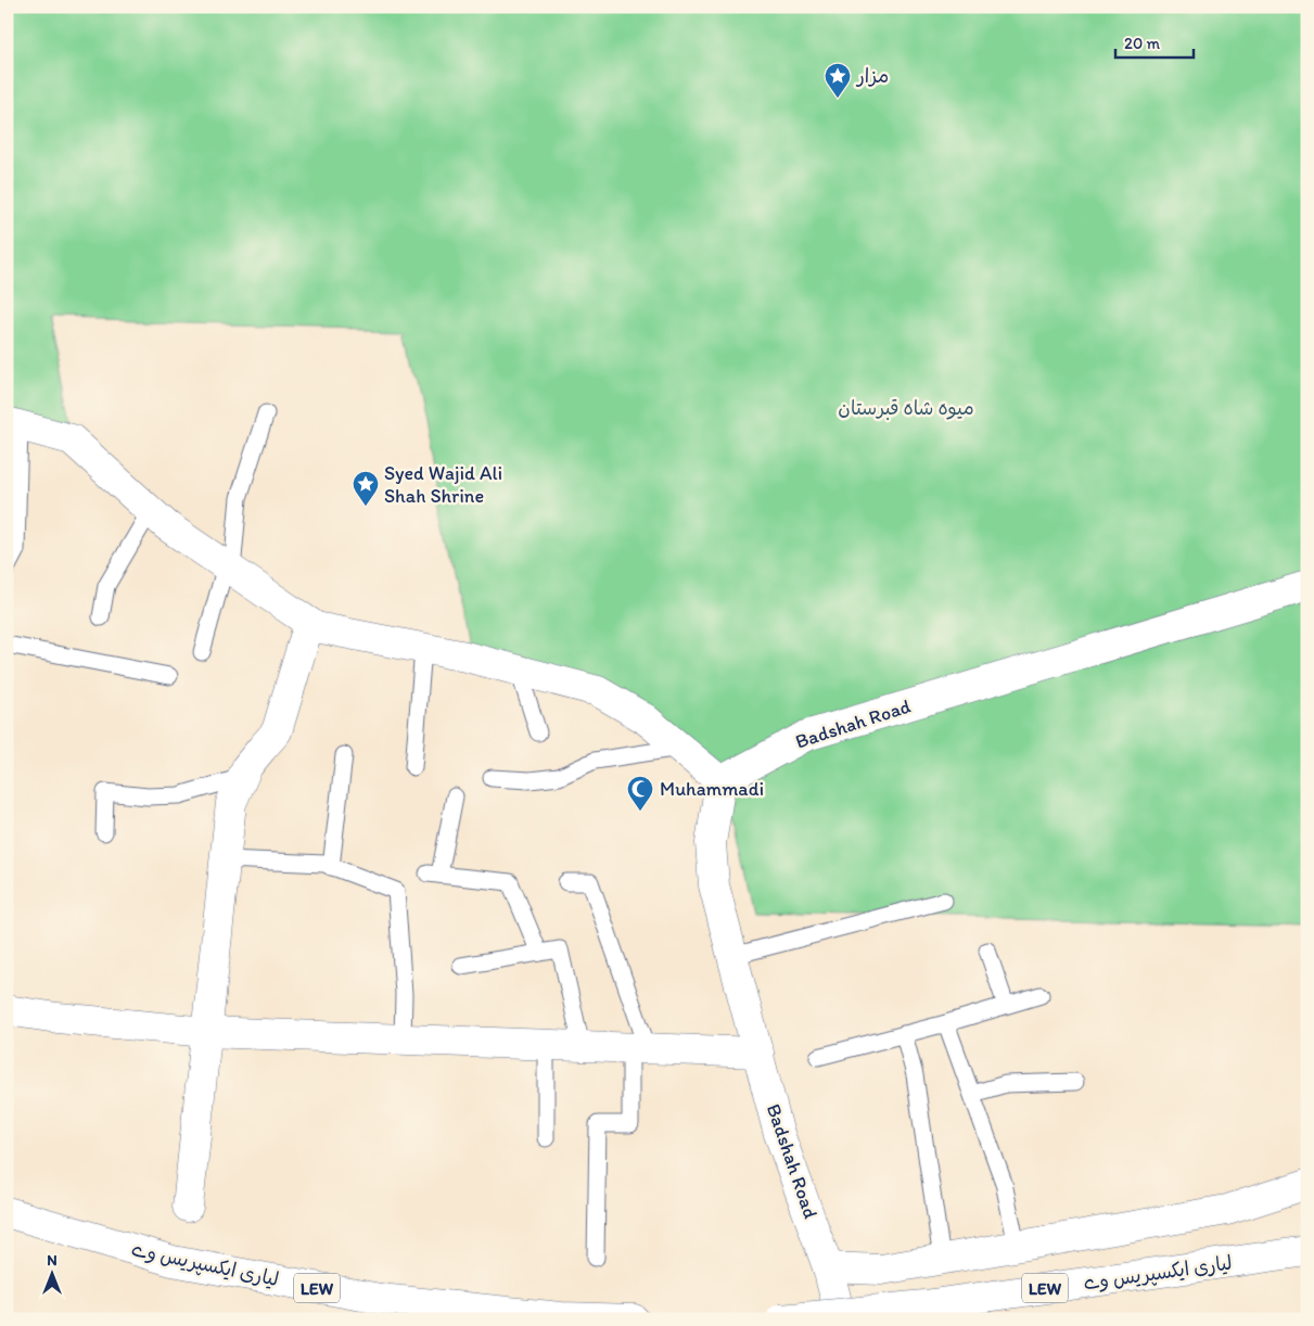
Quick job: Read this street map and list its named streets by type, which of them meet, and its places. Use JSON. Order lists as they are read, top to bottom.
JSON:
{
  "streets": {
    "main road": ["Badshah Road", "لیاری ایکسپریس وے", "LEW"]
  },
  "parks": ["میوہ شاہ قبرستان"],
  "places": {
    "place": ["مزار", "Syed Wajid Ali Shah Shrine"],
    "mosque": ["Muhammadi"]
  },
  "scale_bar": "20 m",
  "north": "top"
}
